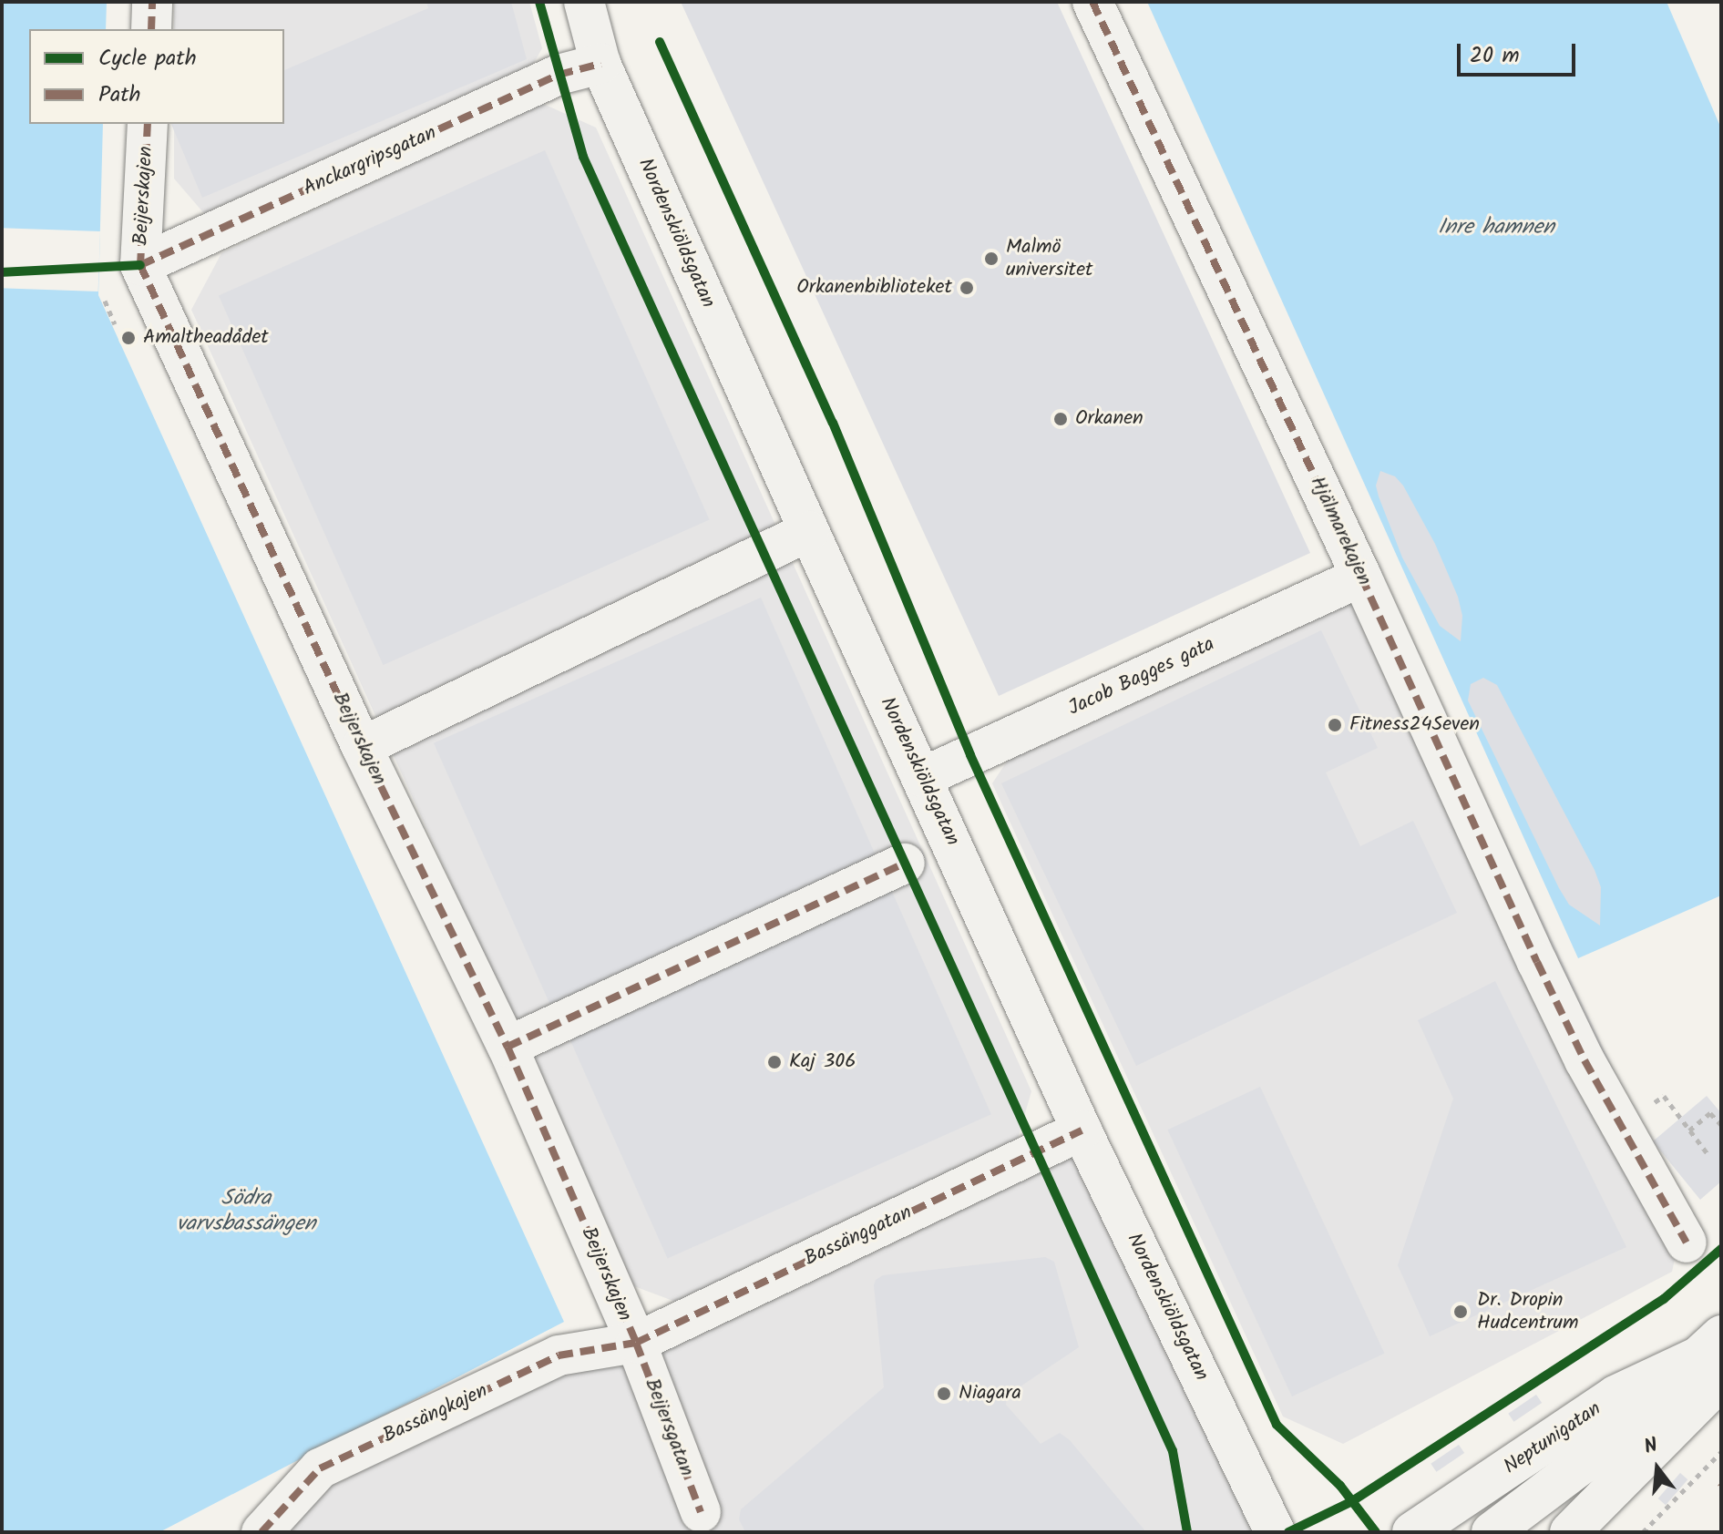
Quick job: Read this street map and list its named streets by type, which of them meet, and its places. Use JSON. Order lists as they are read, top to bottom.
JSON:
{
  "streets": {
    "street": [
      "Anckargripsgatan",
      "Beijerskajen",
      "Nordenskiöldsgatan",
      "Hjälmarekajen",
      "Jacob Bagges gata",
      "Bassänggatan",
      "Bassängkajen",
      "Beijersgatan",
      "Neptunigatan"
    ]
  },
  "crossings": [
    ["Anckargripsgatan", "Beijerskajen"],
    ["Anckargripsgatan", "Nordenskiöldsgatan"],
    ["Beijerskajen", "Bassänggatan"],
    ["Beijerskajen", "Bassängkajen"],
    ["Beijerskajen", "Beijersgatan"],
    ["Nordenskiöldsgatan", "Jacob Bagges gata"],
    ["Nordenskiöldsgatan", "Bassänggatan"],
    ["Hjälmarekajen", "Jacob Bagges gata"],
    ["Bassänggatan", "Bassängkajen"],
    ["Bassänggatan", "Beijersgatan"],
    ["Bassängkajen", "Beijersgatan"]
  ],
  "water": ["Inre hamnen", "Södra varvsbassängen"],
  "places": [
    "Malmö universitet",
    "Orkanenbiblioteket",
    "Amaltheadådet",
    "Orkanen",
    "Fitness24Seven",
    "Kaj 306",
    "Dr. Dropin Hudcentrum",
    "Niagara"
  ],
  "legend": ["Cycle path", "Path"],
  "scale_bar": "20 m",
  "north": "top"
}
